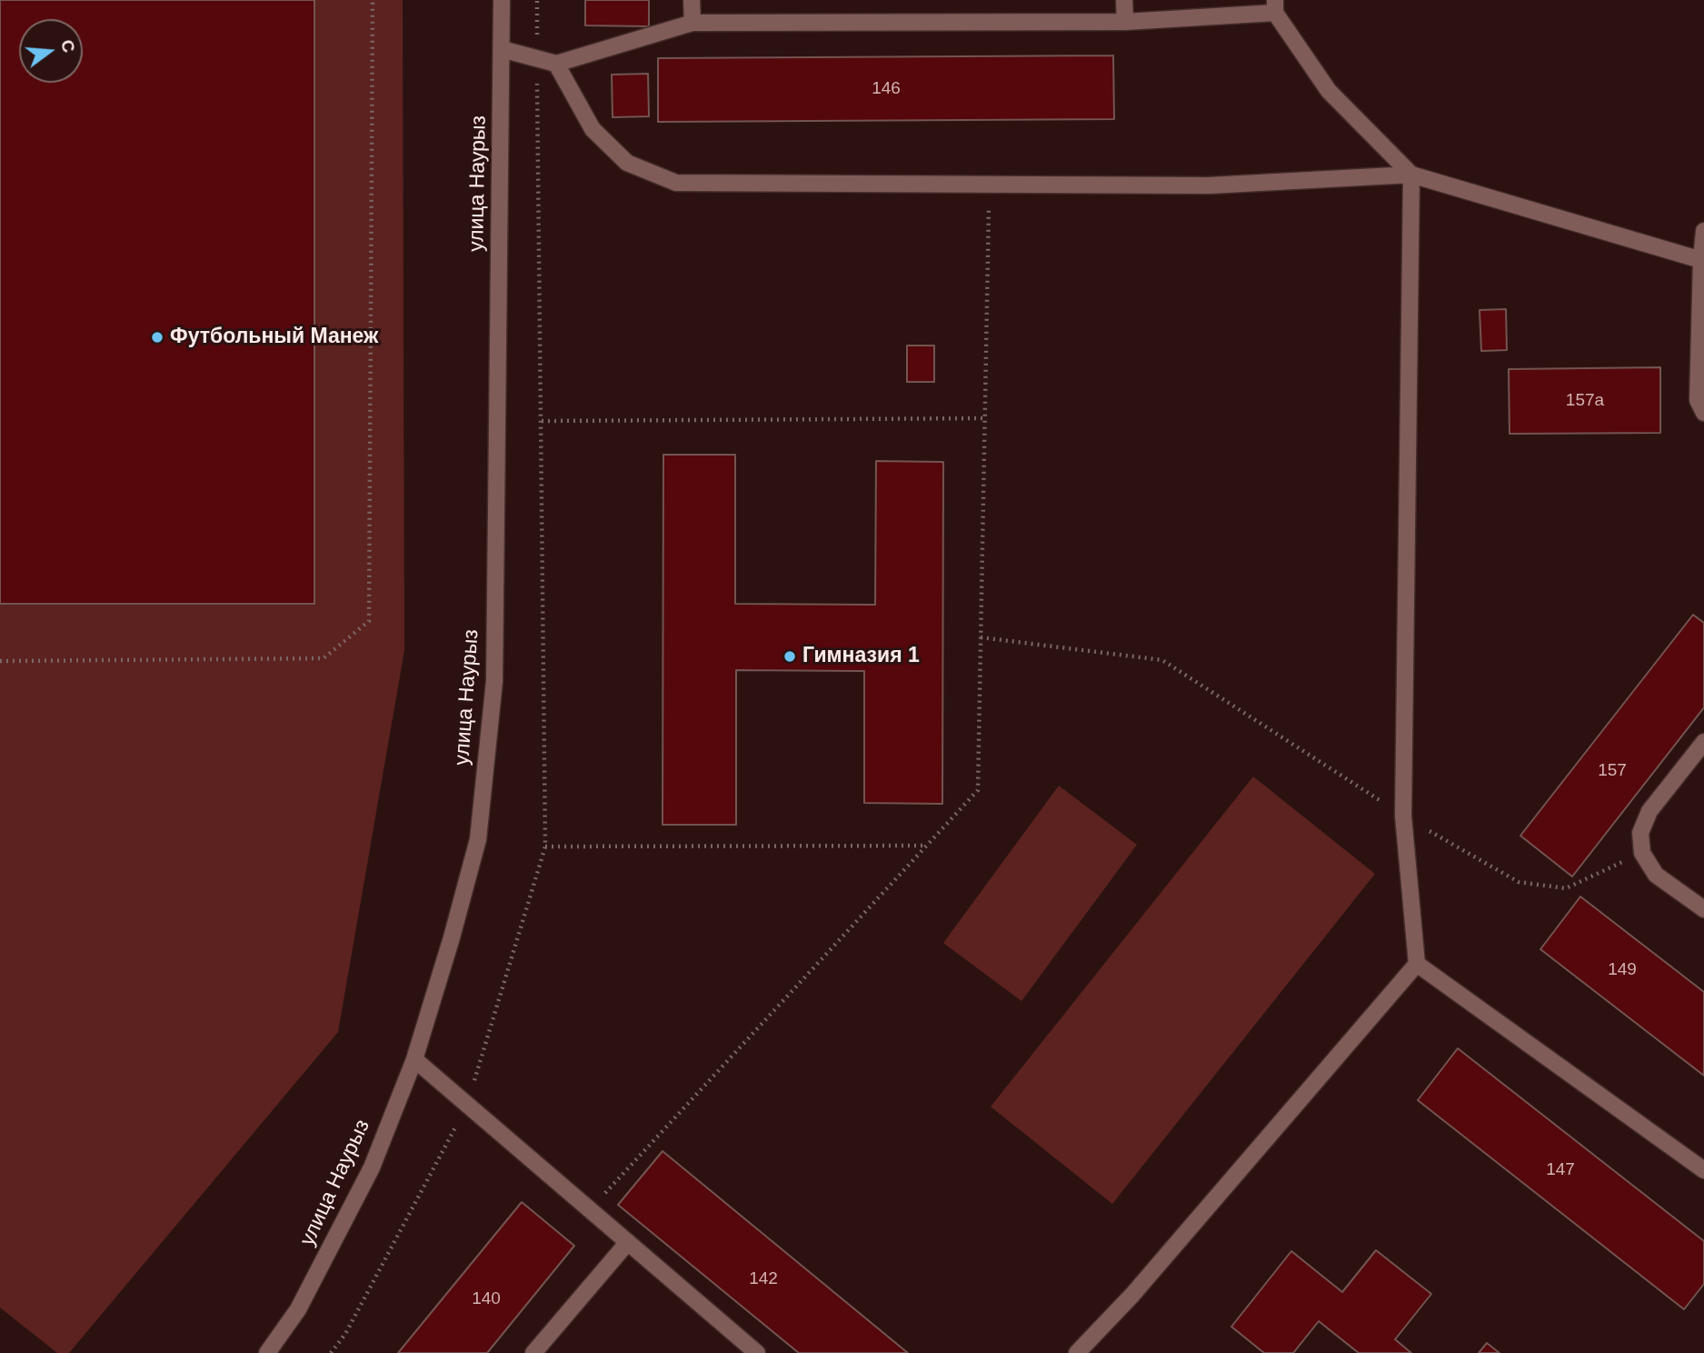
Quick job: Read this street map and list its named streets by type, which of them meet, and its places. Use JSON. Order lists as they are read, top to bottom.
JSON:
{
  "streets": {
    "street": ["улица Наурыз"]
  },
  "places": ["Футбольный Манеж", "Гимназия 1"],
  "house_numbers": [
    "146",
    "157а",
    "157",
    "149",
    "147",
    "142",
    "140"
  ],
  "north": "right"
}
